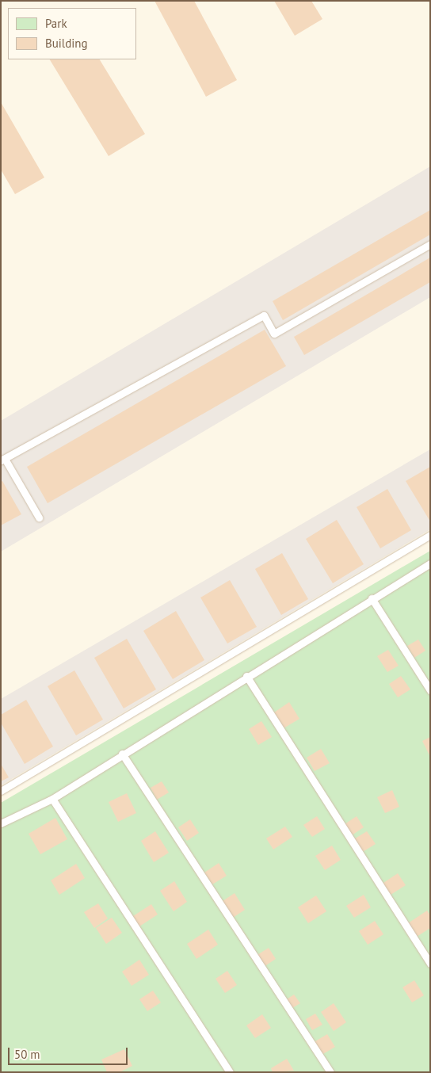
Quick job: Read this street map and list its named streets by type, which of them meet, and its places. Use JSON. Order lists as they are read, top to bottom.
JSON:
{
  "legend": ["Park", "Building"],
  "scale_bar": "50 m"
}
